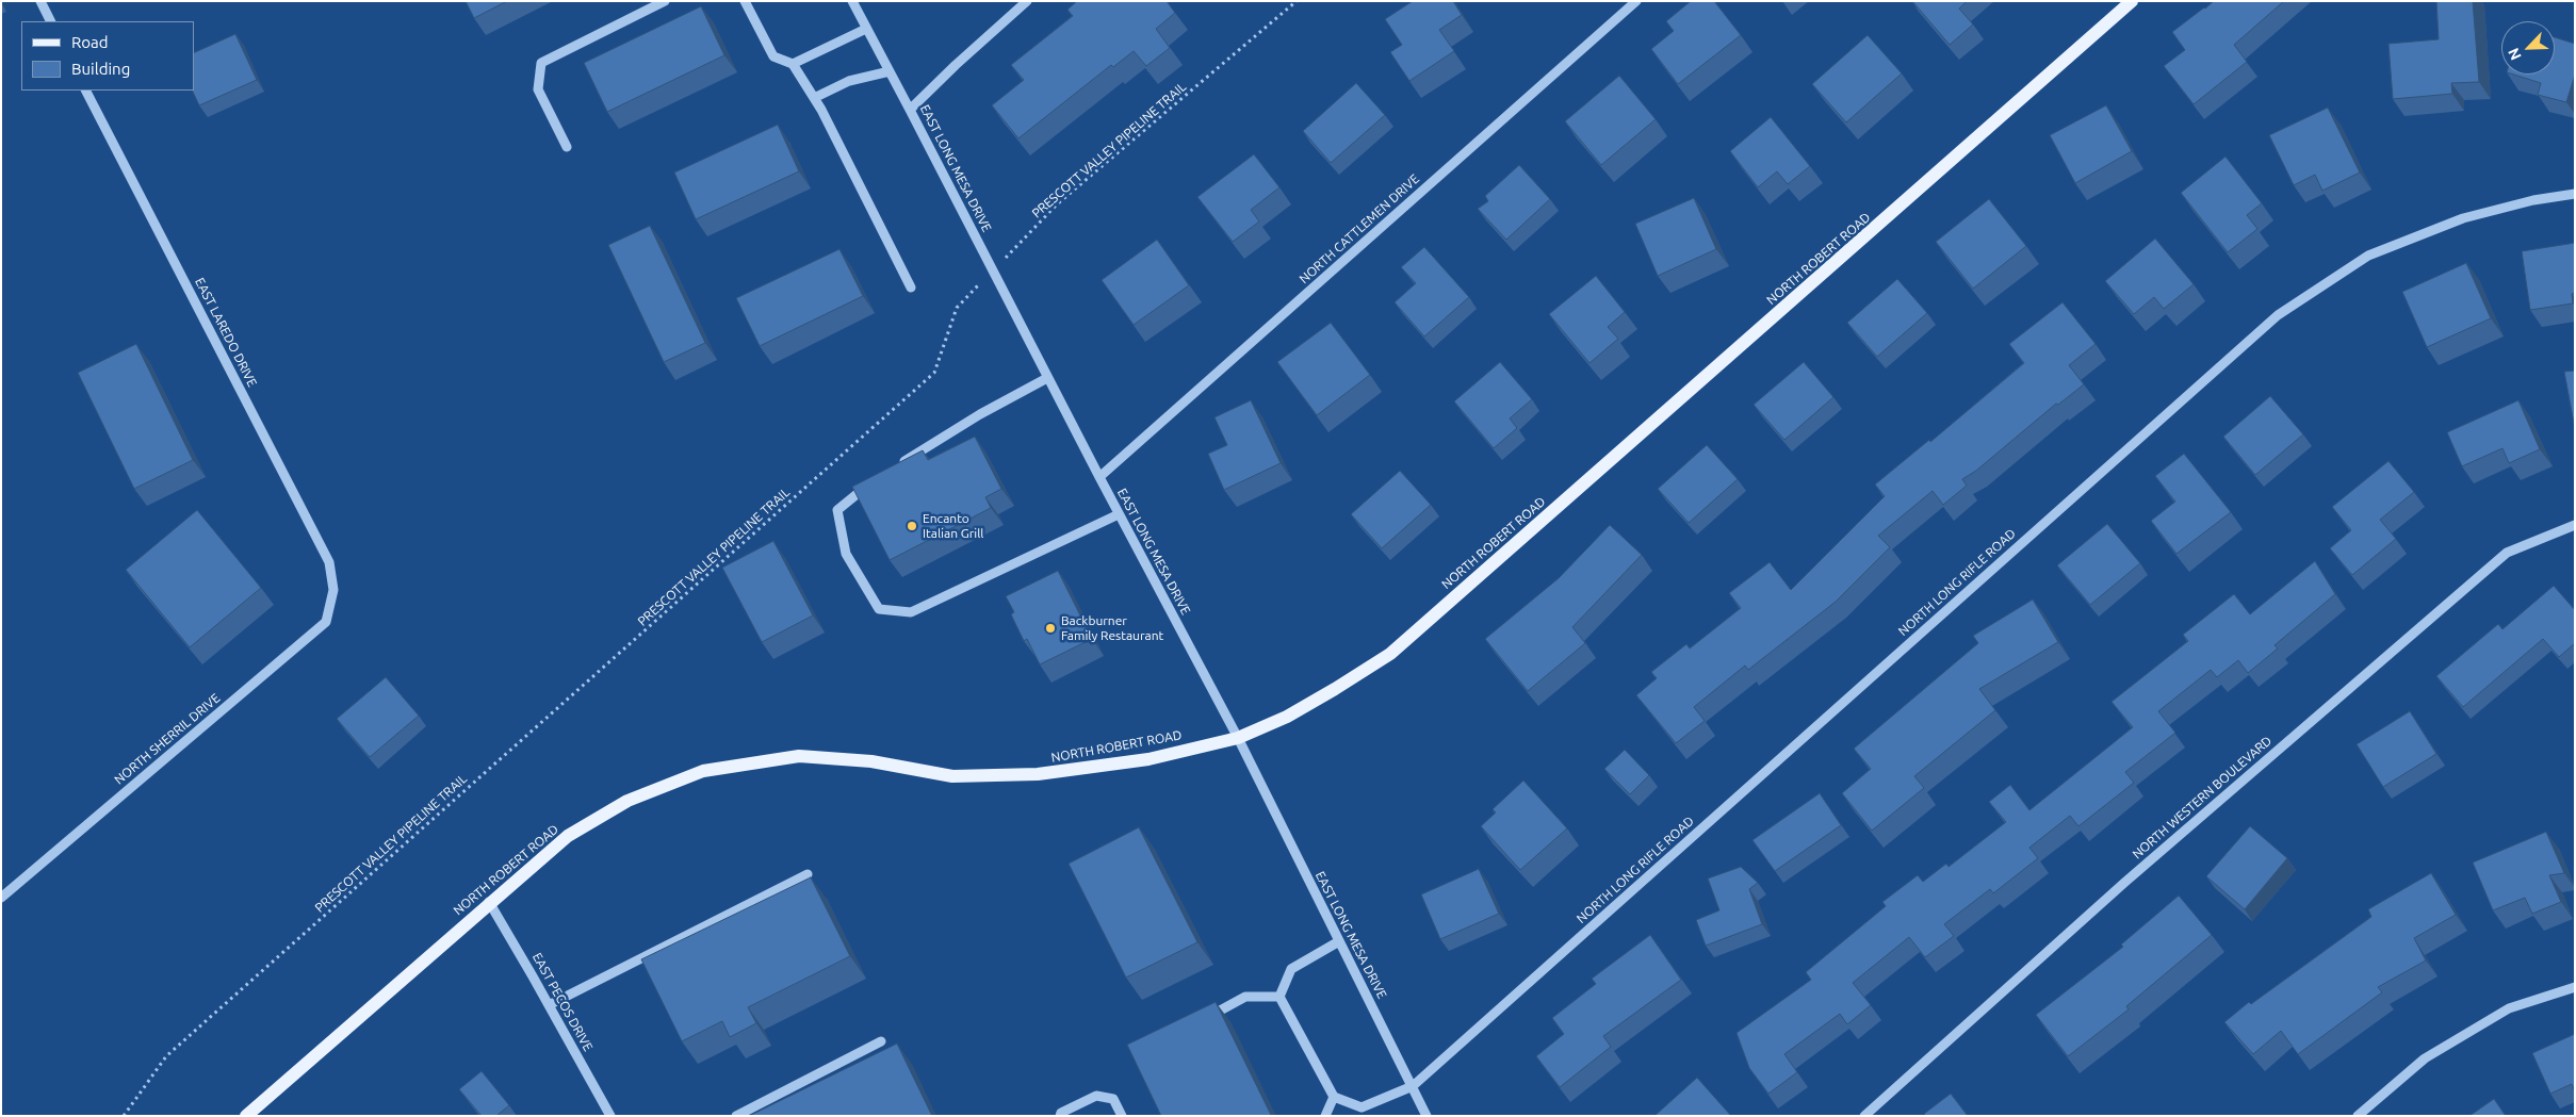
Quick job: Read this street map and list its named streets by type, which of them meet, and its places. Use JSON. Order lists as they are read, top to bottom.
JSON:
{
  "streets": {
    "main road": ["NORTH ROBERT ROAD"],
    "street": [
      "EAST LONG MESA DRIVE",
      "NORTH CATTLEMEN DRIVE",
      "EAST LAREDO DRIVE",
      "NORTH LONG RIFLE ROAD",
      "NORTH SHERRIL DRIVE",
      "NORTH WESTERN BOULEVARD",
      "EAST PECOS DRIVE"
    ],
    "path": ["PRESCOTT VALLEY PIPELINE TRAIL"]
  },
  "crossings": [
    ["PRESCOTT VALLEY PIPELINE TRAIL", "EAST LONG MESA DRIVE"],
    ["EAST LONG MESA DRIVE", "NORTH CATTLEMEN DRIVE"],
    ["EAST LONG MESA DRIVE", "NORTH ROBERT ROAD"],
    ["EAST LONG MESA DRIVE", "NORTH LONG RIFLE ROAD"],
    ["NORTH ROBERT ROAD", "EAST PECOS DRIVE"],
    ["EAST LAREDO DRIVE", "NORTH SHERRIL DRIVE"]
  ],
  "places": ["Encanto Italian Grill", "Backburner Family Restaurant"],
  "legend": ["Road", "Building"],
  "north": "bottom left"
}
